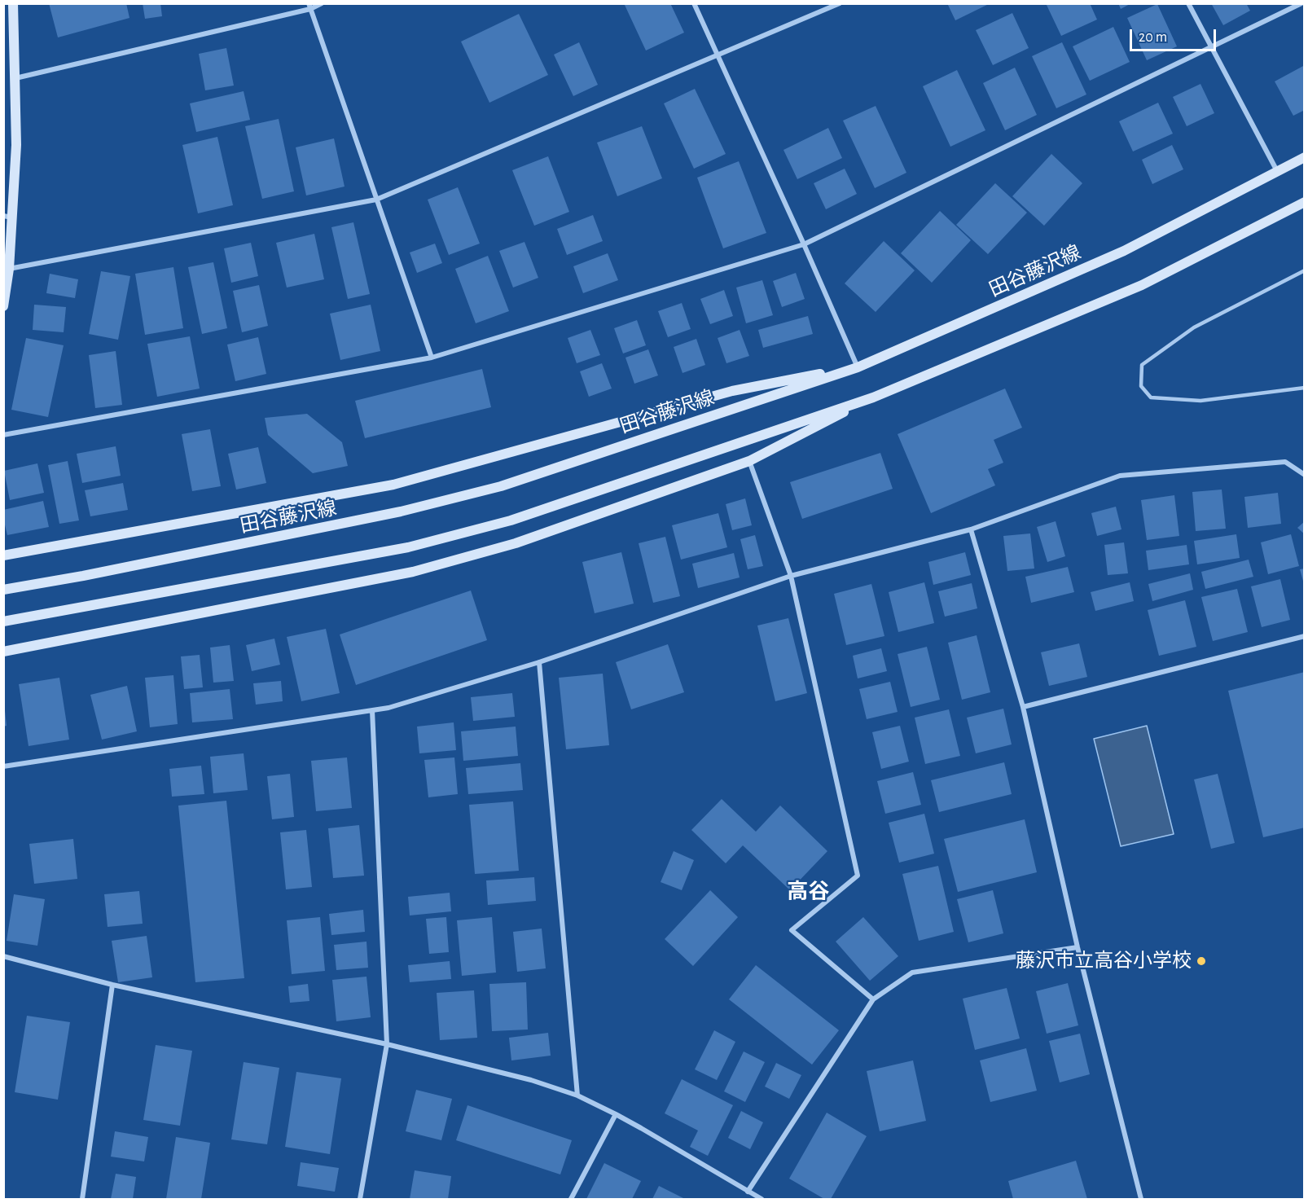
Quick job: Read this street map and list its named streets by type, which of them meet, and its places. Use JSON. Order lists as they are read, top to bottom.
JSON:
{
  "streets": {
    "main road": ["田谷藤沢線"]
  },
  "districts": ["高谷"],
  "places": ["藤沢市立高谷小学校"],
  "scale_bar": "20 m"
}
